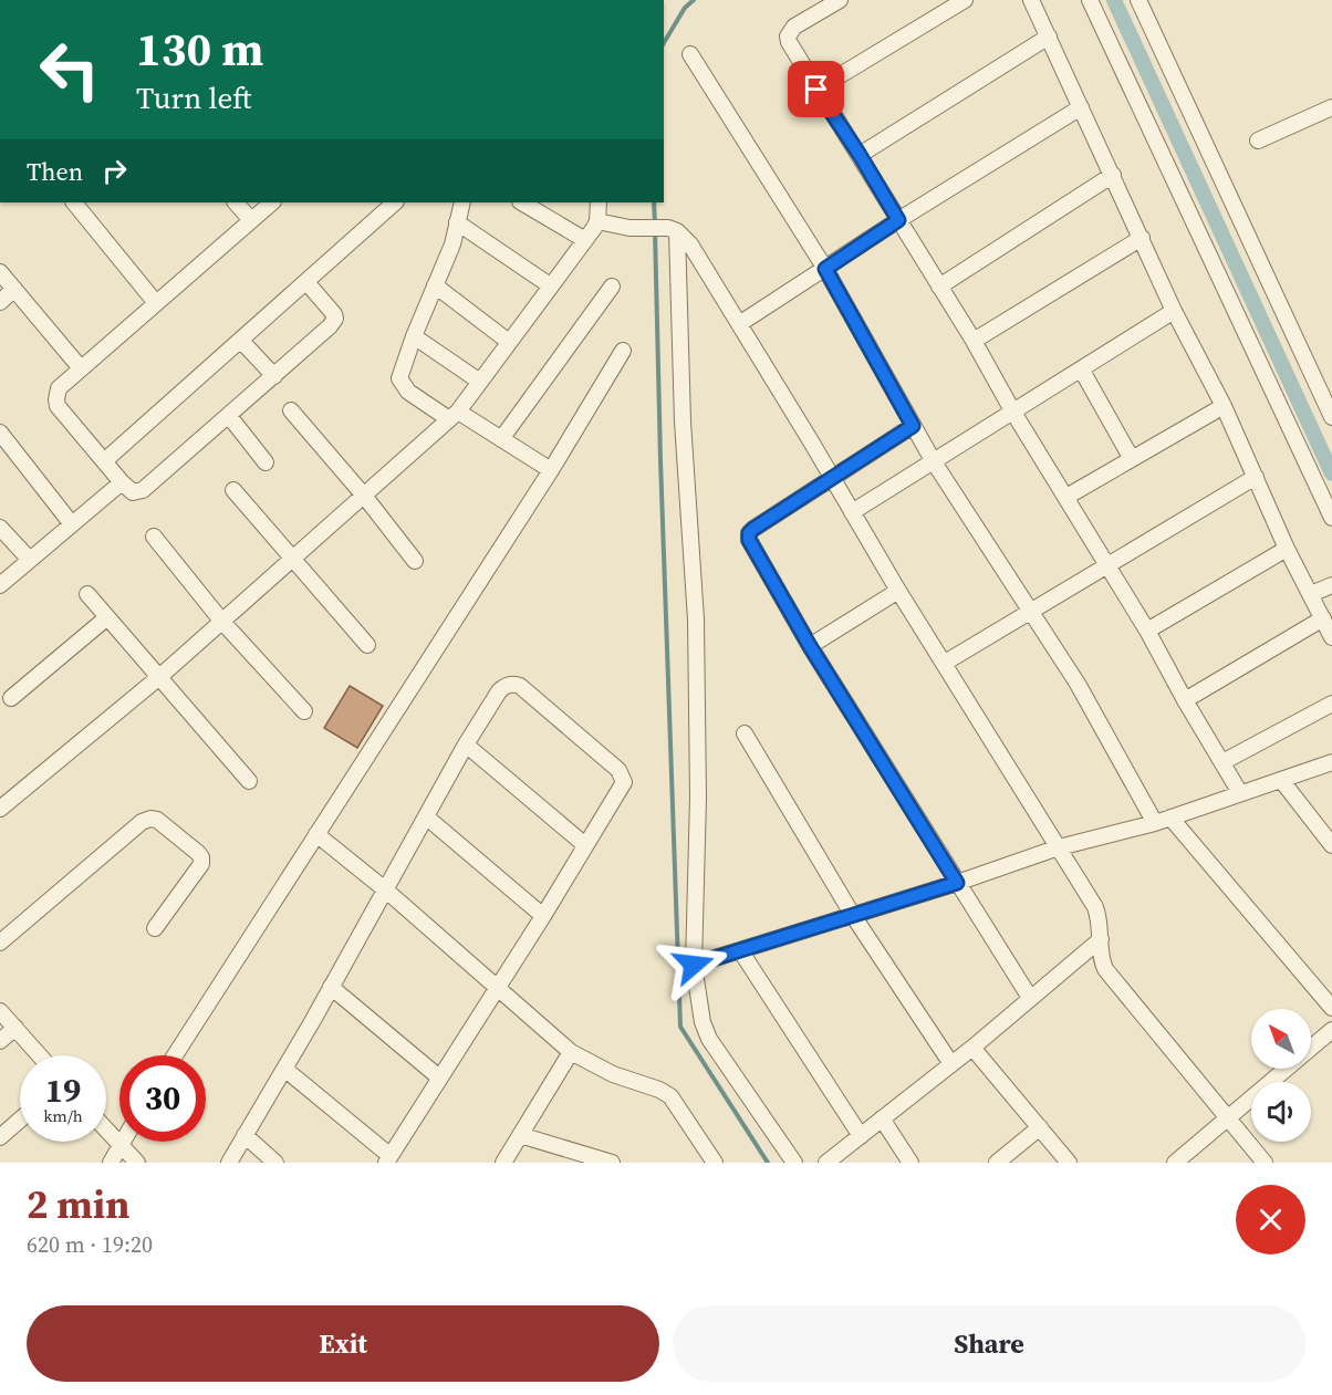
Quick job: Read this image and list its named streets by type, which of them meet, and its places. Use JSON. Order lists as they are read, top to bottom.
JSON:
{
  "north": "top left",
  "page": {
    "turn": ["130 m", "Turn left"],
    "then": "Then",
    "speed": "19 km/h",
    "limit": "30",
    "heading": ["2 min", "620 m · 19:20"],
    "buttons": ["Exit", "Share"]
  }
}
